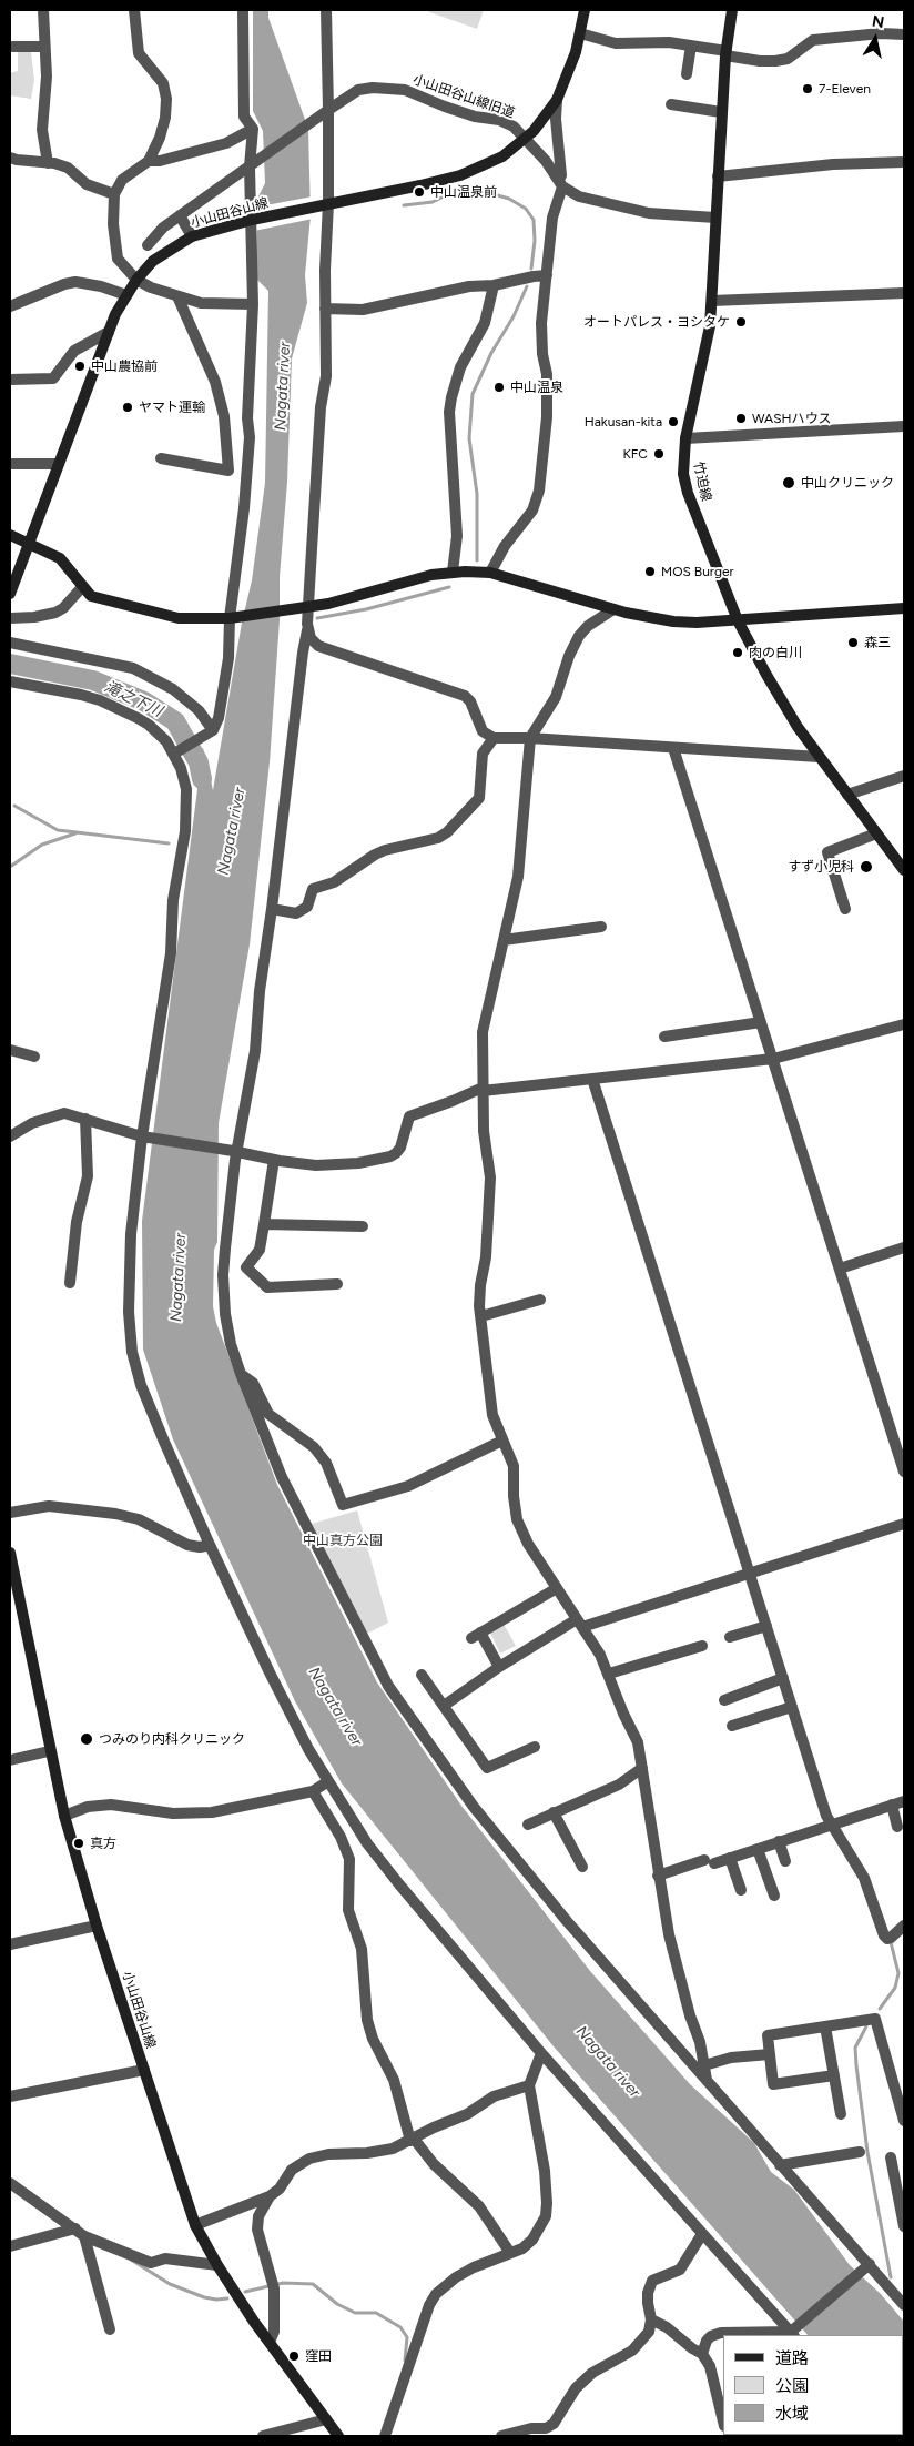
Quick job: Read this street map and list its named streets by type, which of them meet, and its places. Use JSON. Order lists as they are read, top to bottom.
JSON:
{
  "streets": {
    "main road": ["小山田谷山線", "竹迫線"],
    "street": ["小山田谷山線旧道"]
  },
  "crossings": [
    ["小山田谷山線旧道", "小山田谷山線"]
  ],
  "water": ["Nagata river", "滝之下川"],
  "parks": ["中山真方公園"],
  "places": [
    "7-Eleven",
    "中山温泉前",
    "オートパレス・ヨシタケ",
    "中山農協前",
    "中山温泉",
    "ヤマト運輸",
    "WASHハウス",
    "Hakusan-kita",
    "KFC",
    "中山クリニック",
    "MOS Burger",
    "森三",
    "肉の白川",
    "すず小児科",
    "つみのり内科クリニック",
    "真方",
    "窪田"
  ],
  "legend": ["道路", "公園", "水域"],
  "north": "top"
}
